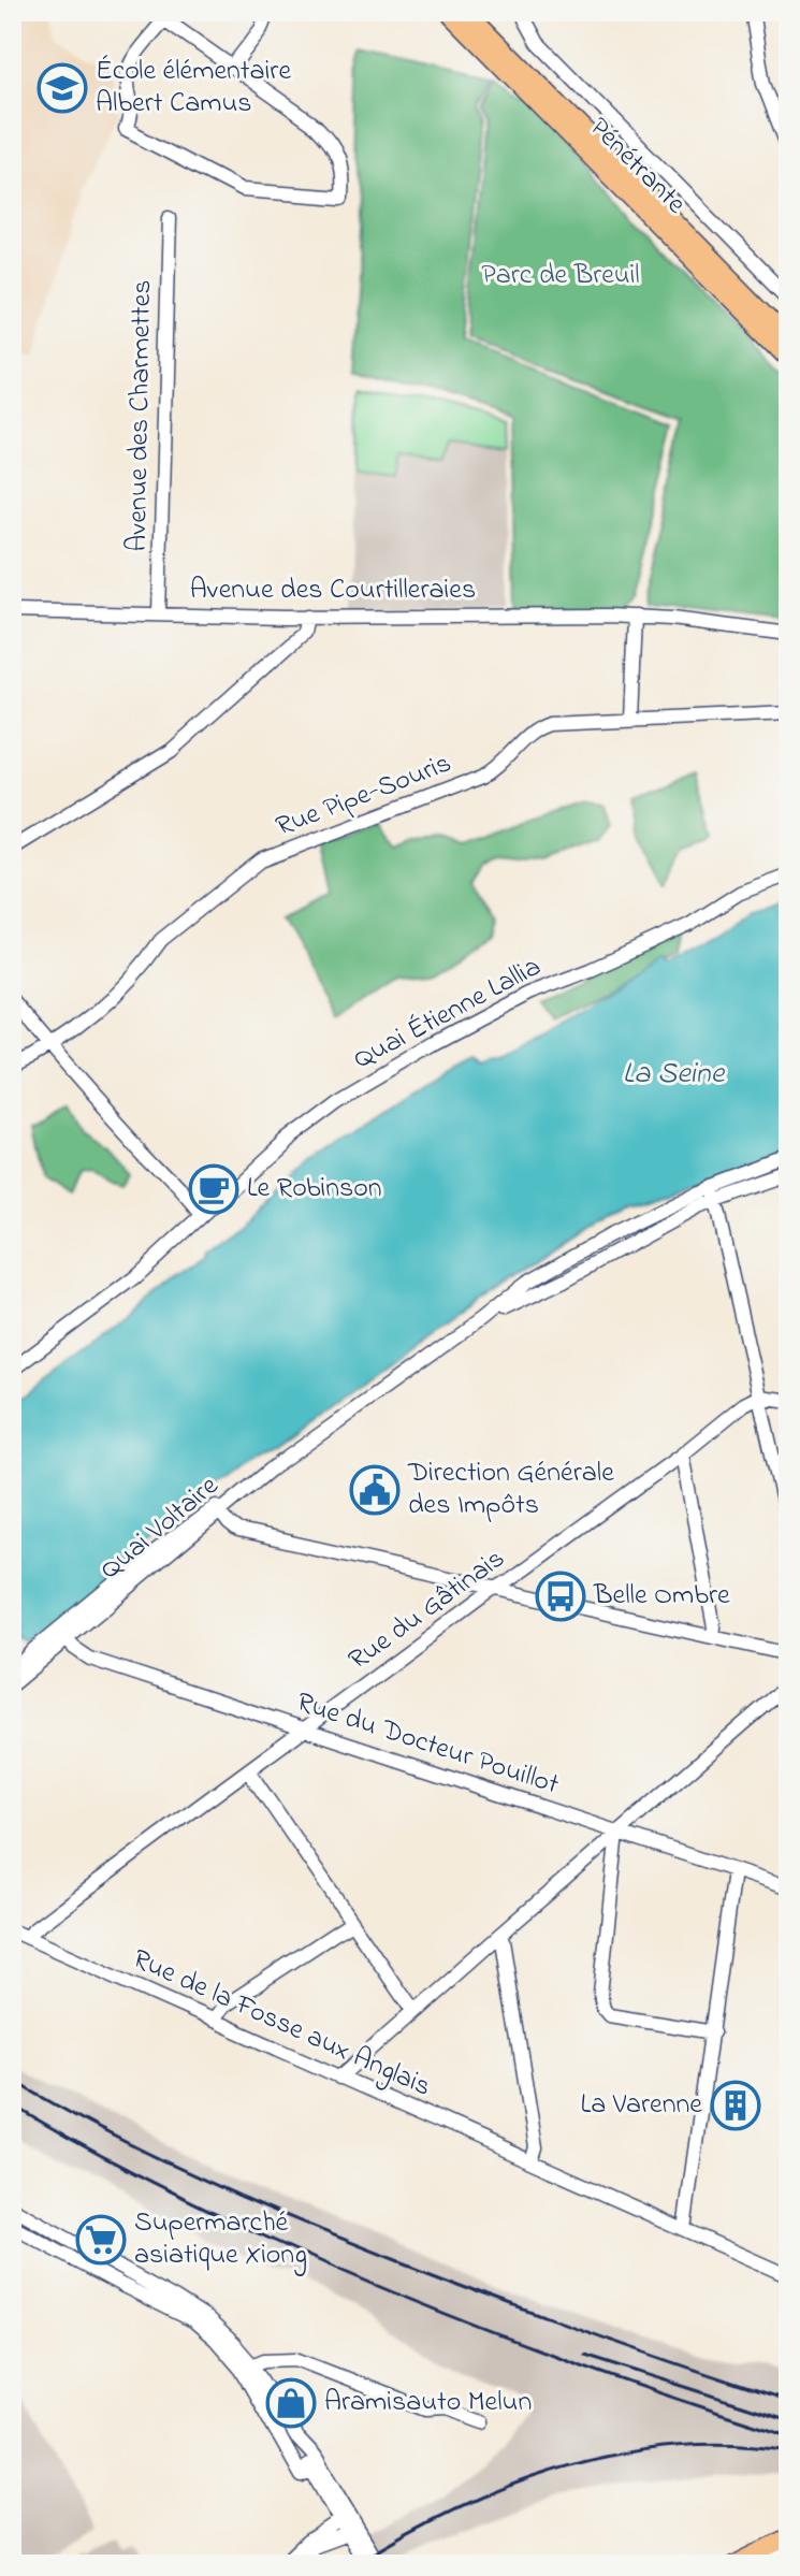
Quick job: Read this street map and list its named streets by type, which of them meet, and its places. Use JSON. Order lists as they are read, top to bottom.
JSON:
{
  "streets": {
    "main road": ["Pénétrante"],
    "street": [
      "Avenue des Charmettes",
      "Avenue des Courtilleraies",
      "Rue Pipe-Souris",
      "Quai Étienne Lallia",
      "Quai Voltaire",
      "Rue du Gâtinais",
      "Rue du Docteur Pouillot",
      "Rue de la Fosse aux Anglais"
    ]
  },
  "crossings": [
    ["Avenue des Charmettes", "Avenue des Courtilleraies"],
    ["Quai Voltaire", "Rue du Docteur Pouillot"],
    ["Rue du Gâtinais", "Rue du Docteur Pouillot"],
    ["Rue du Gâtinais", "Rue de la Fosse aux Anglais"]
  ],
  "water": ["La Seine"],
  "parks": ["Parc de Breuil"],
  "places": {
    "school or university": ["École élémentaire Albert Camus"],
    "cafe": ["Le Robinson"],
    "public building": ["Direction Générale des Impôts"],
    "bus stop": ["Belle Ombre"],
    "building": ["La Varenne"],
    "supermarket": ["Supermarché asiatique Xiong"],
    "shop": ["Aramisauto Melun"]
  }
}
